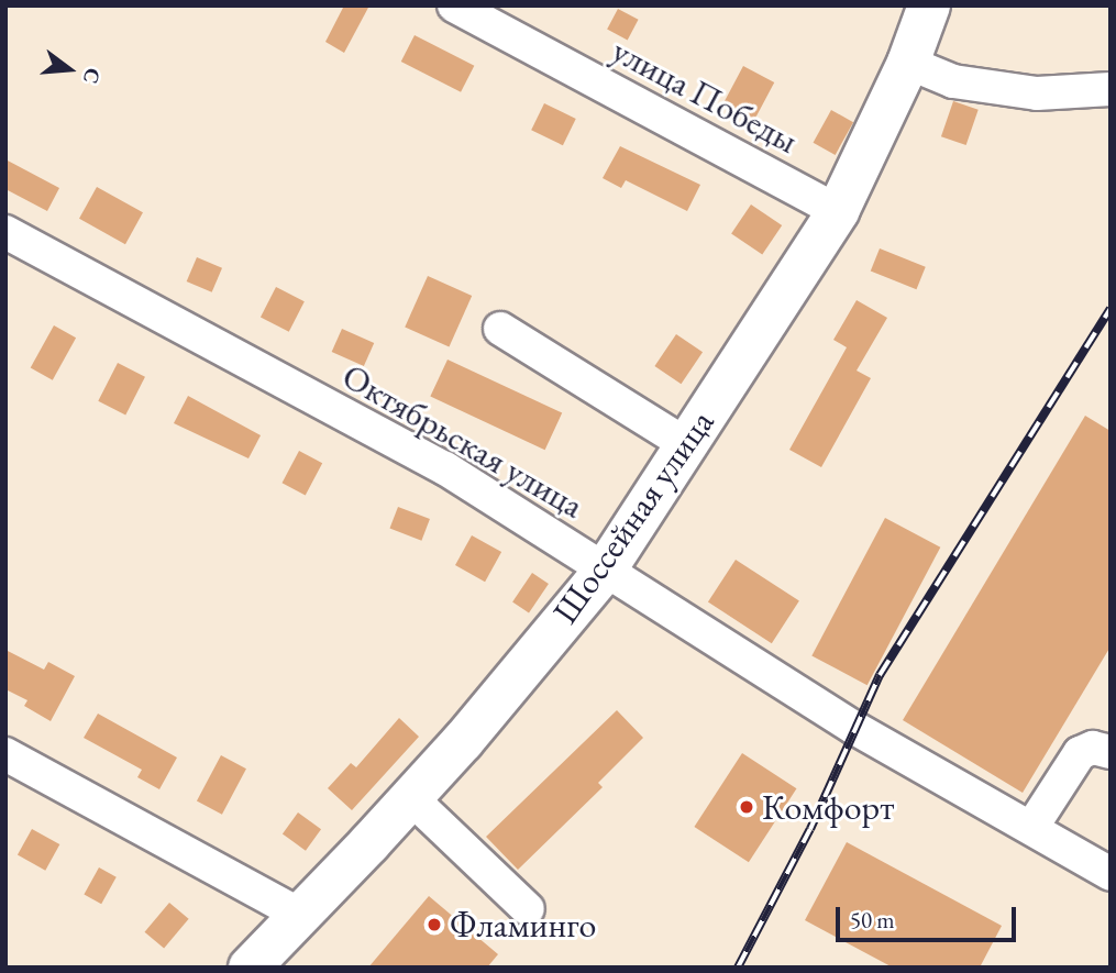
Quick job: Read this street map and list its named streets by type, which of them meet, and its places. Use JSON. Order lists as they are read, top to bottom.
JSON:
{
  "streets": {
    "main road": ["Шоссейная улица"],
    "street": ["улица Победы", "Октябрьская улица"]
  },
  "crossings": [
    ["улица Победы", "Шоссейная улица"],
    ["Октябрьская улица", "Шоссейная улица"]
  ],
  "places": ["Комфорт", "Фламинго"],
  "scale_bar": "50 m",
  "north": "right"
}
